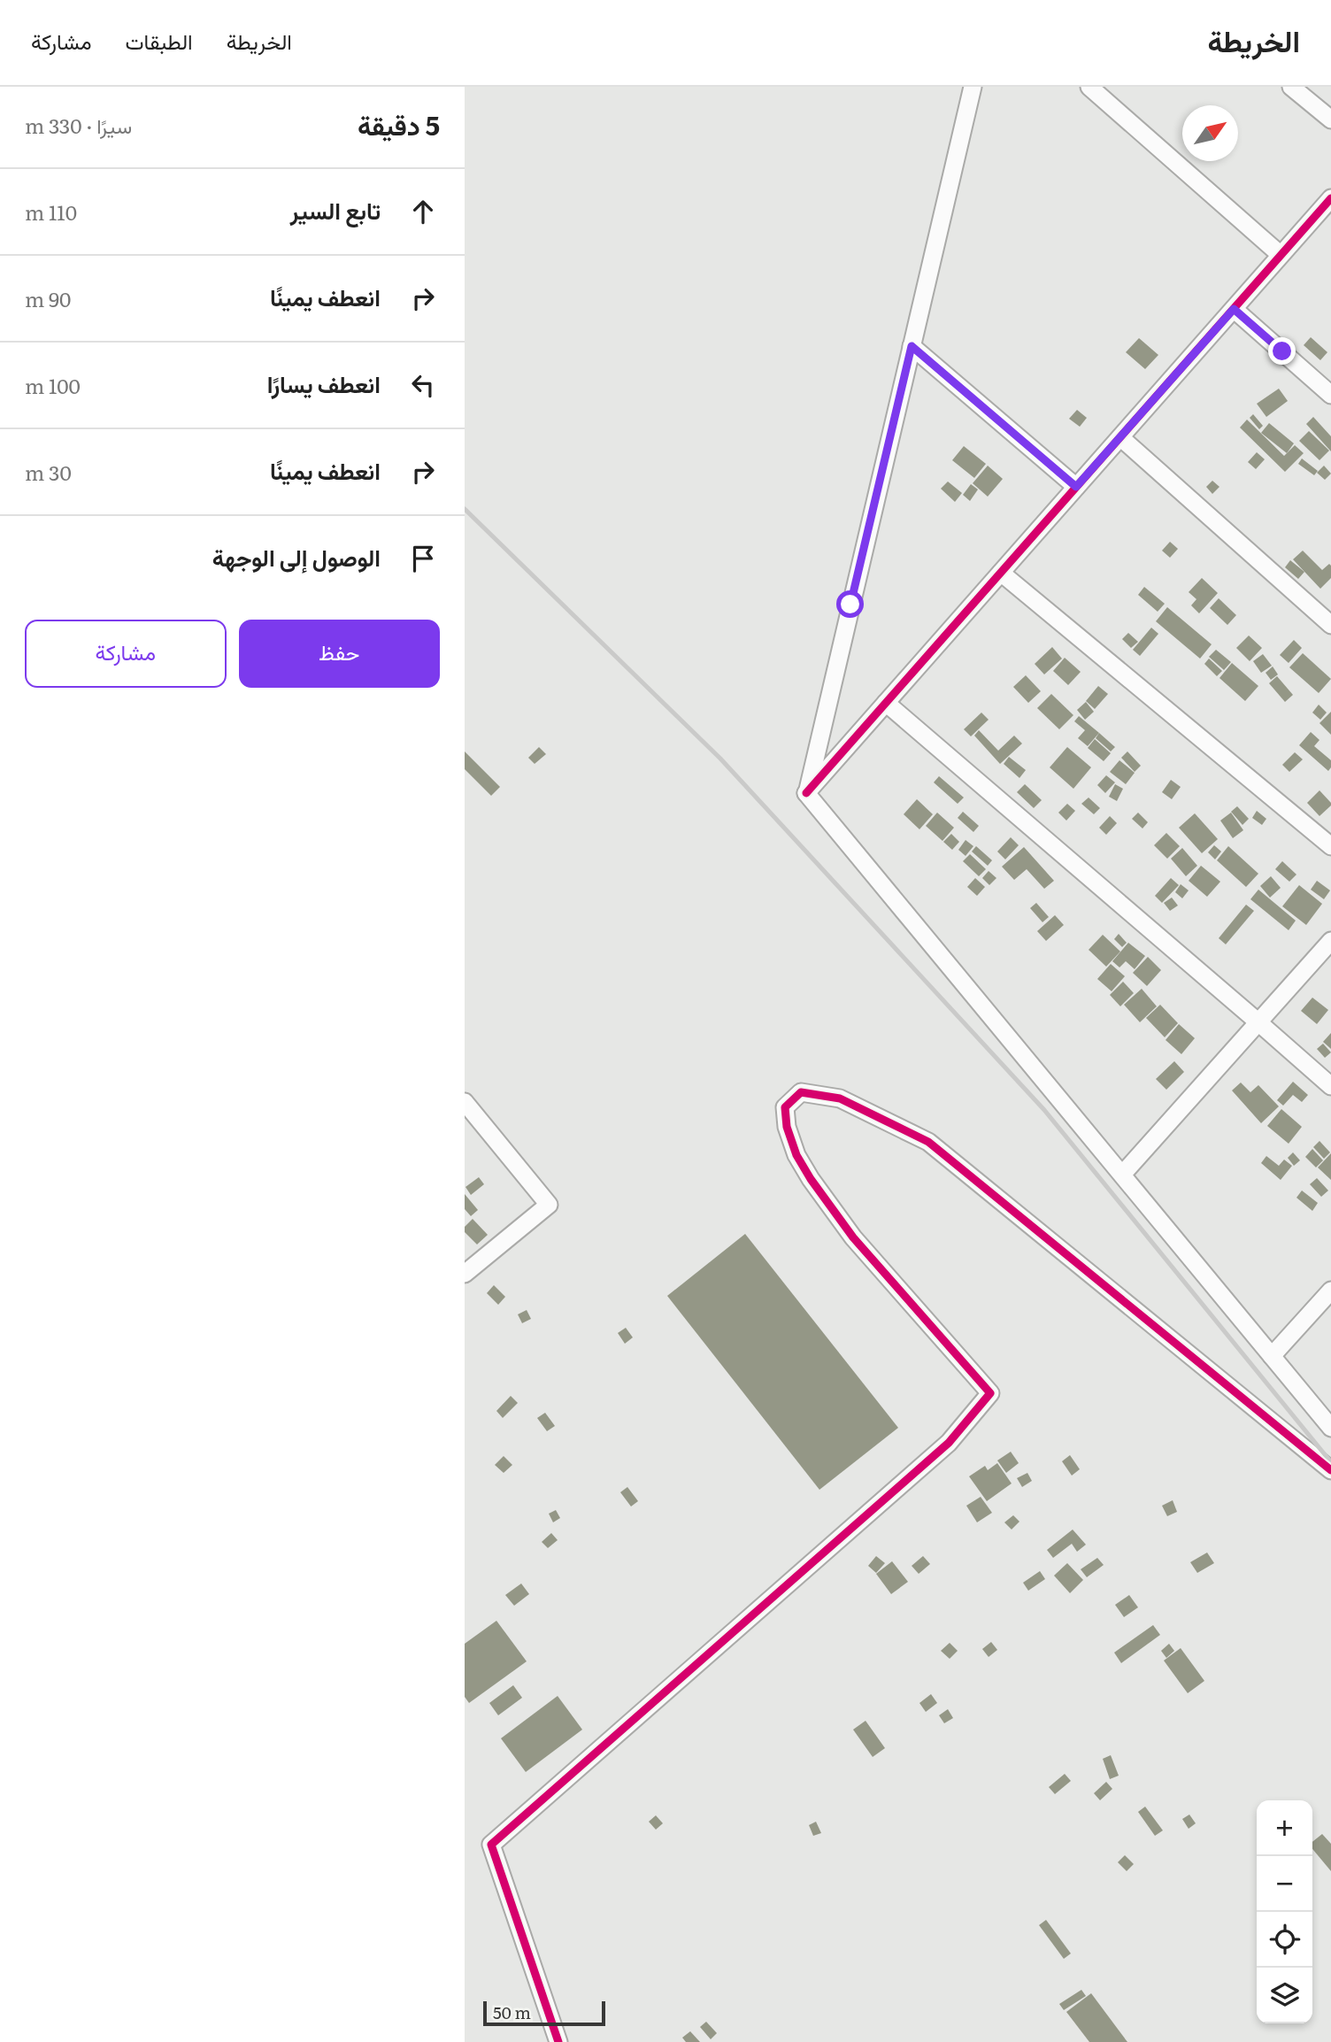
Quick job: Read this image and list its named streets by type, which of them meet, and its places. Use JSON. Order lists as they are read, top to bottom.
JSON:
{
  "scale_bar": "50 m",
  "north": "top right",
  "page": {
    "header": "الخريطة",
    "nav": ["الخريطة", "الطبقات", "مشاركة"],
    "heading": ["5 دقيقة", "سيرًا · 330 m"],
    "list": [
      ["تابع السير", "110 m"],
      ["انعطف يمينًا", "90 m"],
      ["انعطف يسارًا", "100 m"],
      ["انعطف يمينًا", "30 m"],
      "الوصول إلى الوجهة"
    ],
    "buttons": ["حفظ", "مشاركة"],
    "map_buttons": ["+", "−"],
    "scale": "50 m"
  }
}
